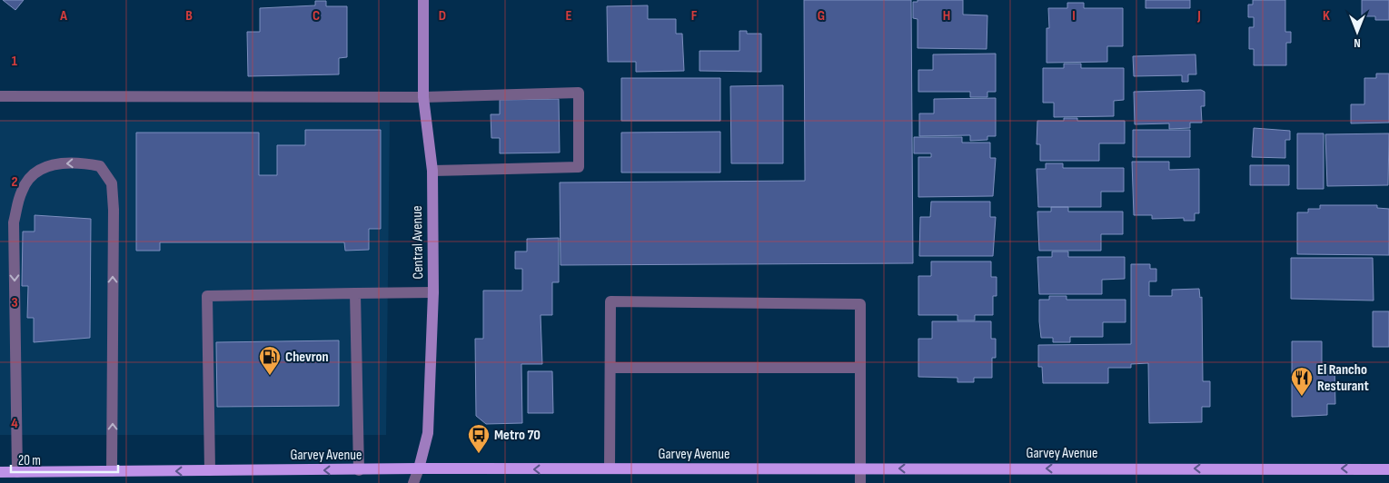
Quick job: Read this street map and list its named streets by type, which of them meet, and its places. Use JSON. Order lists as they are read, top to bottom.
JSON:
{
  "streets": {
    "main road": ["Garvey Avenue"],
    "street": ["Central Avenue"]
  },
  "crossings": [
    ["Central Avenue", "Garvey Avenue"]
  ],
  "one_way": ["Garvey Avenue"],
  "places": {
    "fuel station": ["Chevron"],
    "restaurant": ["El Rancho Resturant"],
    "bus stop": ["Metro 70"]
  },
  "scale_bar": "20 m",
  "north": "bottom",
  "grid": {
    "columns": [
      "A",
      "B",
      "C",
      "D",
      "E",
      "F",
      "G",
      "H",
      "I",
      "J",
      "K"
    ],
    "rows": [
      "1",
      "2",
      "3",
      "4"
    ]
  }
}
